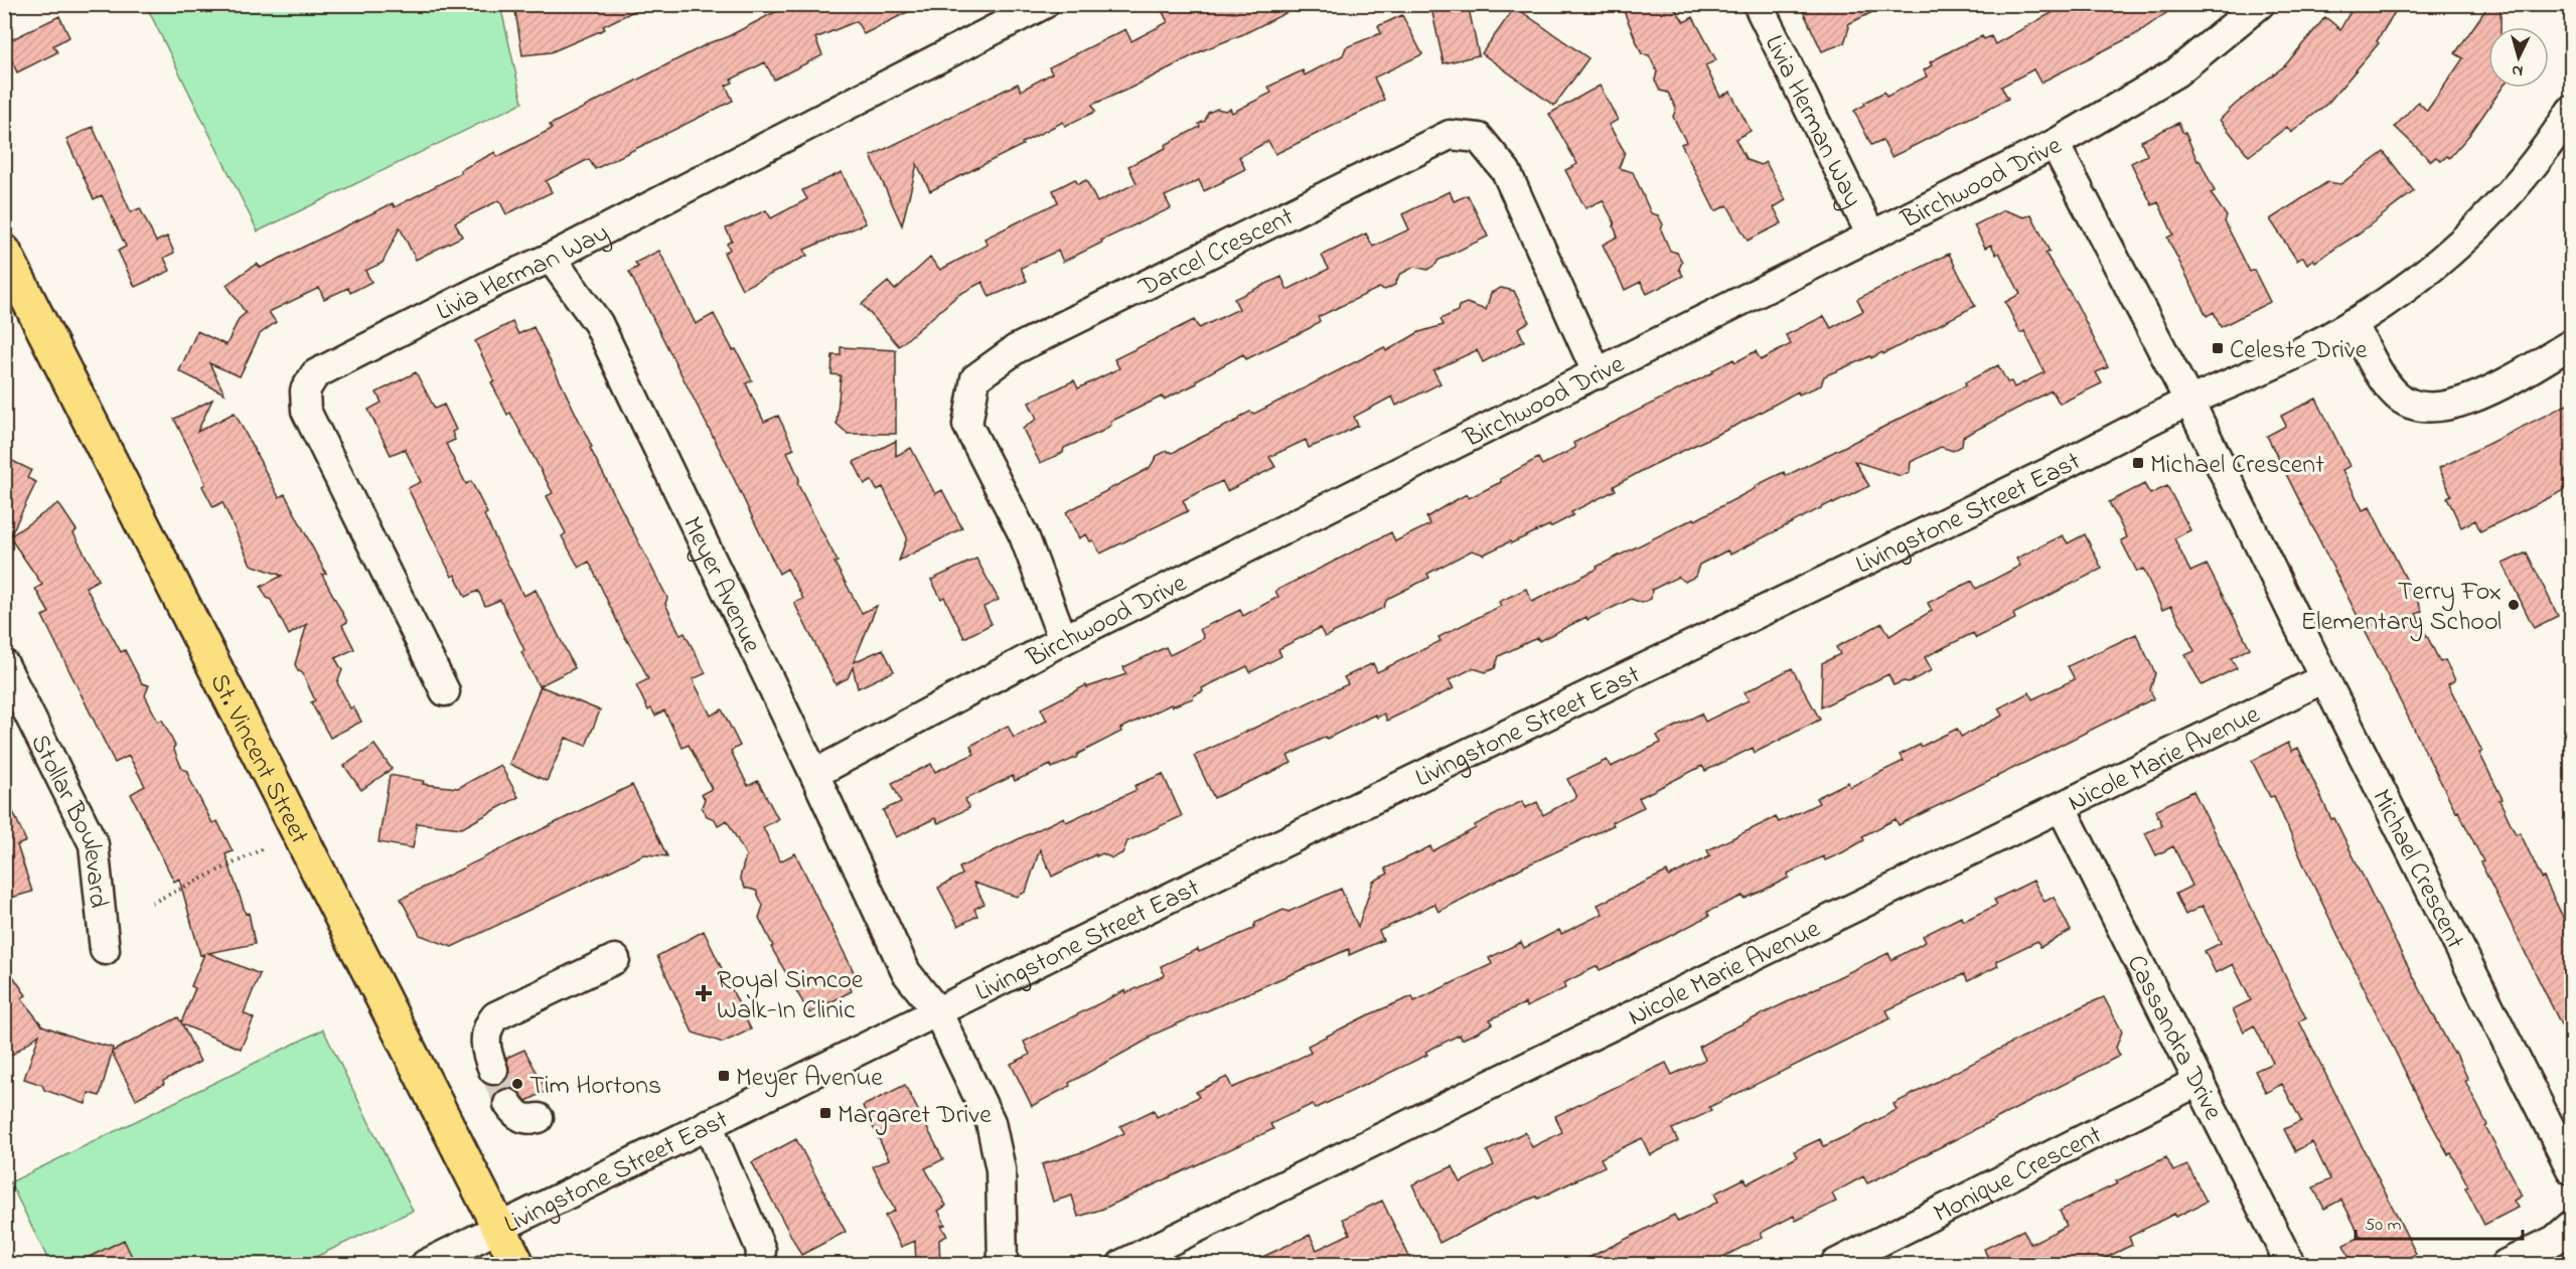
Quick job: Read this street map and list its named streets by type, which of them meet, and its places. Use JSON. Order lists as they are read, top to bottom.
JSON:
{
  "streets": {
    "main road": ["St. Vincent Street"],
    "street": [
      "Livia Herman Way",
      "Birchwood Drive",
      "Darcel Crescent",
      "Livingstone Street East",
      "Meyer Avenue",
      "Nicole Marie Avenue",
      "Stollar Boulevard",
      "Michael Crescent",
      "Cassandra Drive",
      "Monique Crescent"
    ]
  },
  "crossings": [
    ["Livia Herman Way", "Birchwood Drive"],
    ["Livia Herman Way", "Meyer Avenue"],
    ["Birchwood Drive", "Darcel Crescent"],
    ["Birchwood Drive", "Meyer Avenue"],
    ["Livingstone Street East", "Meyer Avenue"],
    ["Livingstone Street East", "St. Vincent Street"],
    ["Livingstone Street East", "Michael Crescent"],
    ["Nicole Marie Avenue", "Michael Crescent"],
    ["Nicole Marie Avenue", "Cassandra Drive"],
    ["Cassandra Drive", "Monique Crescent"]
  ],
  "places": {
    "transit": [
      "Celeste Drive",
      "Michael Crescent",
      "Meyer Avenue",
      "Margaret Drive"
    ],
    "other": ["Terry Fox Elementary School", "Tim Hortons"],
    "health": ["Royal Simcoe Walk-In Clinic"]
  },
  "scale_bar": "50 m",
  "north": "bottom"
}
